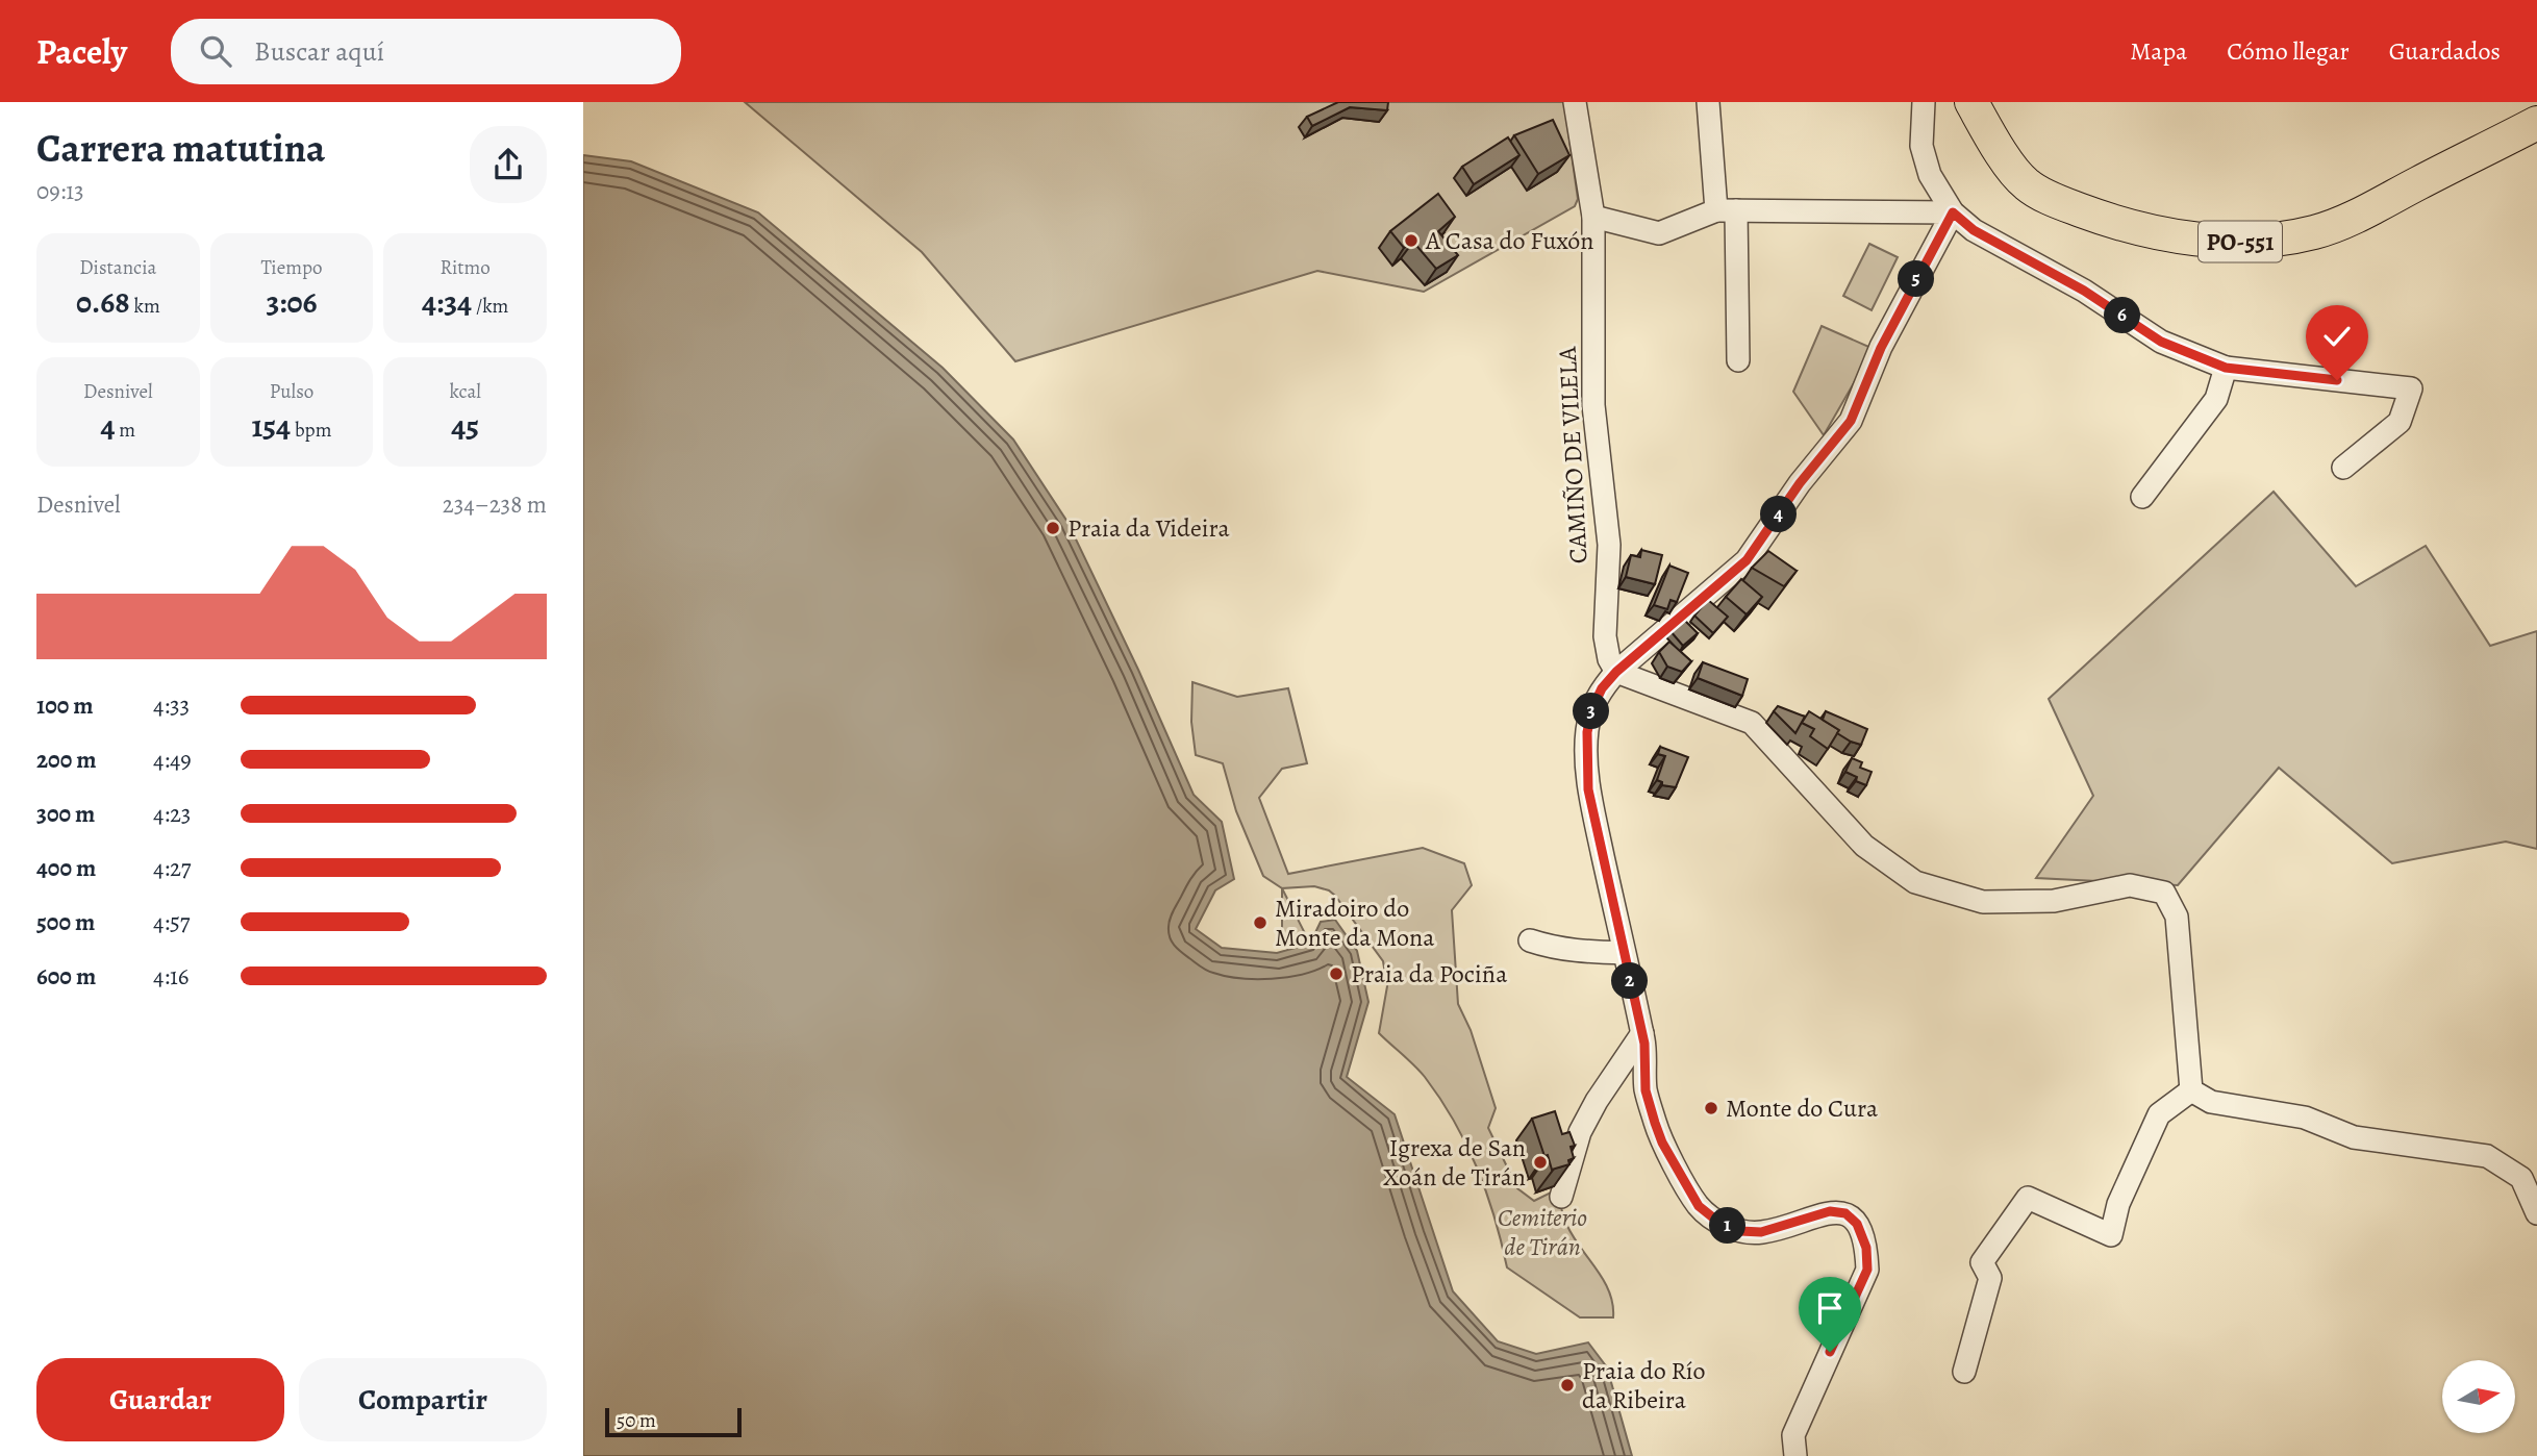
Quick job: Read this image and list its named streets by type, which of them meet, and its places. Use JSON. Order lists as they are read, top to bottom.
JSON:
{
  "streets": {
    "main road": ["PO-551"],
    "street": ["CAMIÑO DE VILELA"]
  },
  "parks": ["Cemiterio de Tirán"],
  "places": [
    "A Casa do Fuxón",
    "Praia da Videira",
    "Miradoiro do Monte da Mona",
    "Praia da Pociña",
    "Monte do Cura",
    "Igrexa de San Xoán de Tirán",
    "Praia do Río da Ribeira"
  ],
  "scale_bar": "50 m",
  "north": "right",
  "page": {
    "header": "Pacely",
    "search": "Buscar aquí",
    "nav": ["Mapa", "Cómo llegar", "Guardados"],
    "heading": ["Carrera matutina", "09:13"],
    "stats": [
      ["Distancia", "0.68 km"],
      ["Tiempo", "3:06"],
      ["Ritmo", "4:34 /km"],
      ["Desnivel", "4 m"],
      ["Pulso", "154 bpm"],
      ["kcal", "45"]
    ],
    "pins": [
      "5",
      "6",
      "4",
      "3",
      "2",
      "1"
    ],
    "chart": ["Desnivel", "234–238 m"],
    "list": [
      {
        "name": "100 m",
        "note": "4:33"
      },
      {
        "name": "200 m",
        "note": "4:49"
      },
      {
        "name": "300 m",
        "note": "4:23"
      },
      {
        "name": "400 m",
        "note": "4:27"
      },
      {
        "name": "500 m",
        "note": "4:57"
      },
      {
        "name": "600 m",
        "note": "4:16"
      }
    ],
    "buttons": ["Guardar", "Compartir"],
    "scale": "50 m"
  }
}
